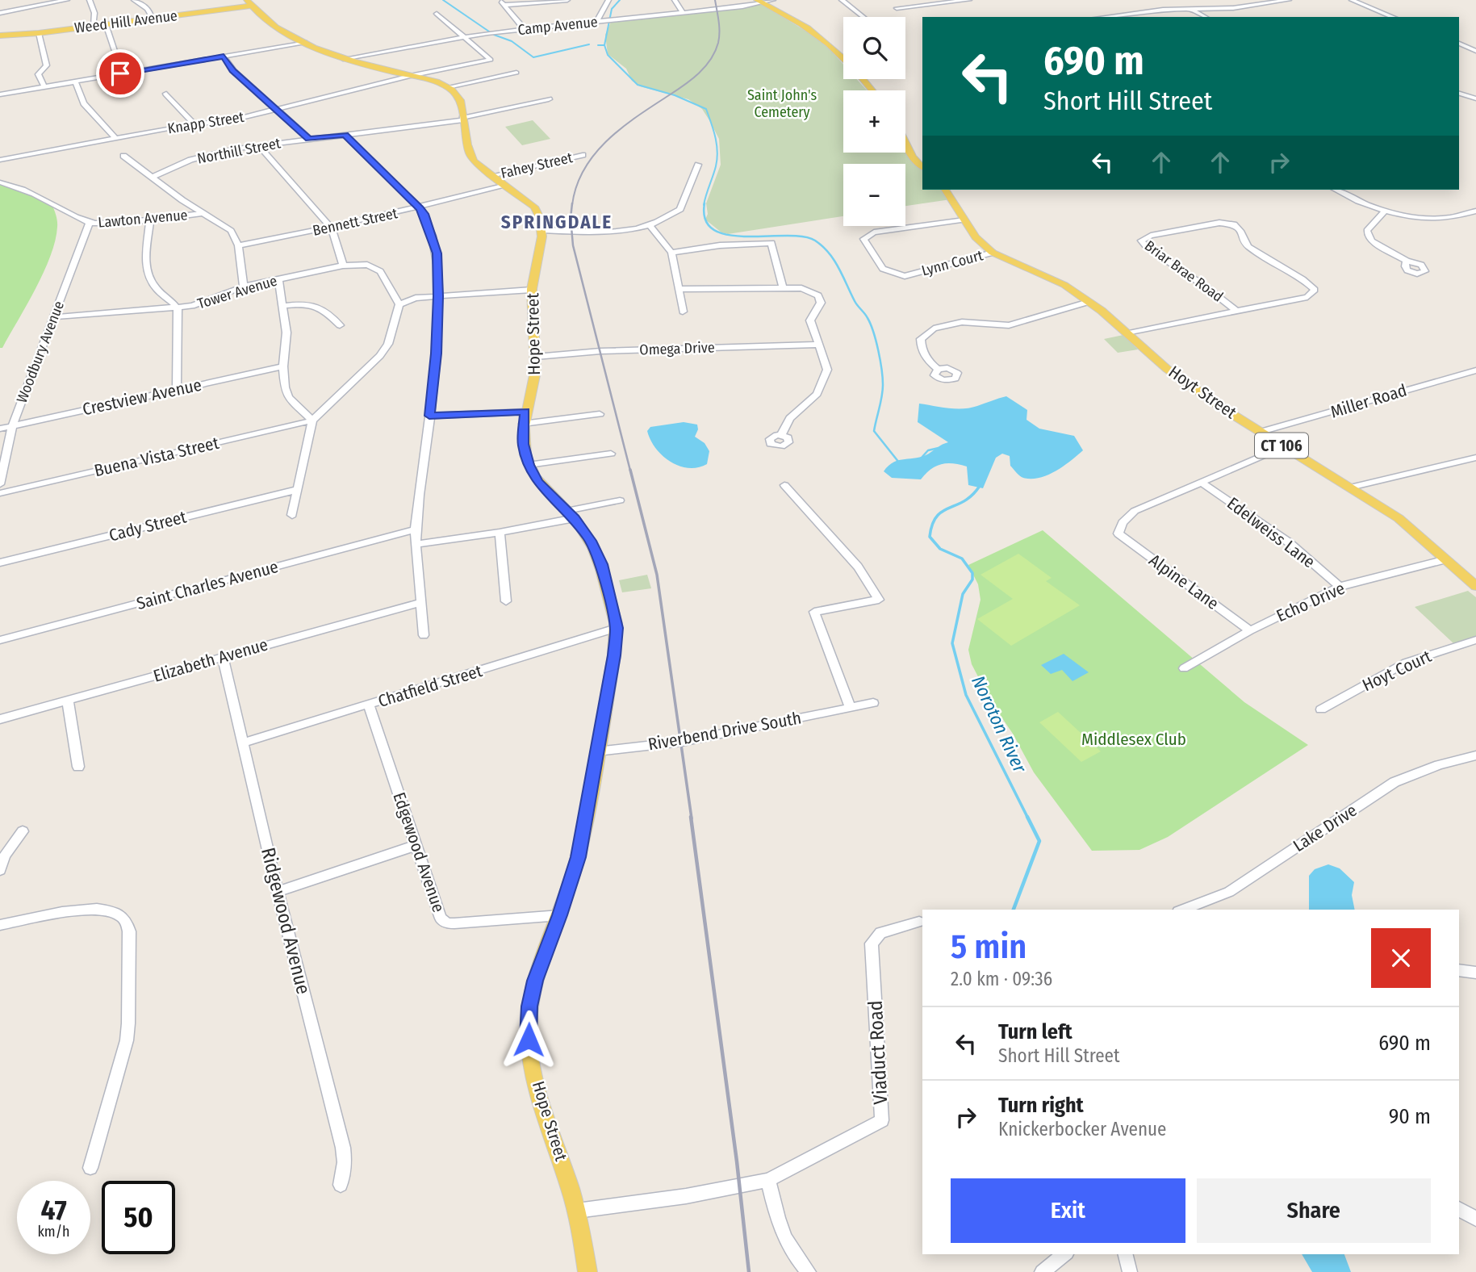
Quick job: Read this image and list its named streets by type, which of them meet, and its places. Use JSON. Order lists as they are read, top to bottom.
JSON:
{
  "streets": {
    "main road": [
      "Weed Hill Avenue",
      "Hope Street",
      "Hoyt Street",
      "CT 106"
    ],
    "street": [
      "Camp Avenue",
      "Knapp Street",
      "Northill Street",
      "Fahey Street",
      "Lawton Avenue",
      "Bennett Street",
      "Lynn Court",
      "Briar Brae Road",
      "Tower Avenue",
      "Omega Drive",
      "Woodbury Avenue",
      "Crestview Avenue",
      "Miller Road",
      "Buena Vista Street",
      "Cady Street",
      "Edelweiss Lane",
      "Alpine Lane",
      "Saint Charles Avenue",
      "Echo Drive",
      "Elizabeth Avenue",
      "Hoyt Court",
      "Chatfield Street",
      "Riverbend Drive South",
      "Lake Drive",
      "Edgewood Avenue",
      "Ridgewood Avenue",
      "Viaduct Road"
    ]
  },
  "crossings": [
    ["Camp Avenue", "Knapp Street"],
    ["Lawton Avenue", "Bennett Street"],
    ["Lawton Avenue", "Tower Avenue"],
    ["Lawton Avenue", "Woodbury Avenue"],
    ["Bennett Street", "Tower Avenue"],
    ["Lynn Court", "Hoyt Street"],
    ["Briar Brae Road", "Hoyt Street"],
    ["Tower Avenue", "Woodbury Avenue"],
    ["Hope Street", "Omega Drive"],
    ["Hope Street", "Chatfield Street"],
    ["Hope Street", "Riverbend Drive South"],
    ["Hope Street", "Edgewood Avenue"],
    ["Hope Street", "Viaduct Road"],
    ["Woodbury Avenue", "Crestview Avenue"],
    ["Hoyt Street", "Miller Road"],
    ["Hoyt Street", "Echo Drive"],
    ["Edelweiss Lane", "Alpine Lane"],
    ["Edelweiss Lane", "Echo Drive"],
    ["Alpine Lane", "Echo Drive"],
    ["Elizabeth Avenue", "Ridgewood Avenue"],
    ["Chatfield Street", "Edgewood Avenue"],
    ["Chatfield Street", "Ridgewood Avenue"]
  ],
  "districts": ["SPRINGDALE"],
  "water": ["Noroton River"],
  "parks": ["Saint John's Cemetery", "Middlesex Club"],
  "page": {
    "map_buttons": ["+", "−"],
    "turn": ["690 m", "Short Hill Street"],
    "heading": ["5 min", "2.0 km · 09:36"],
    "list": [
      {
        "name": "Turn left",
        "note": "Short Hill Street",
        "value": "690 m"
      },
      {
        "name": "Turn right",
        "note": "Knickerbocker Avenue",
        "value": "90 m"
      }
    ],
    "buttons": ["Exit", "Share"],
    "speed": "47 km/h",
    "limit": "50"
  }
}
